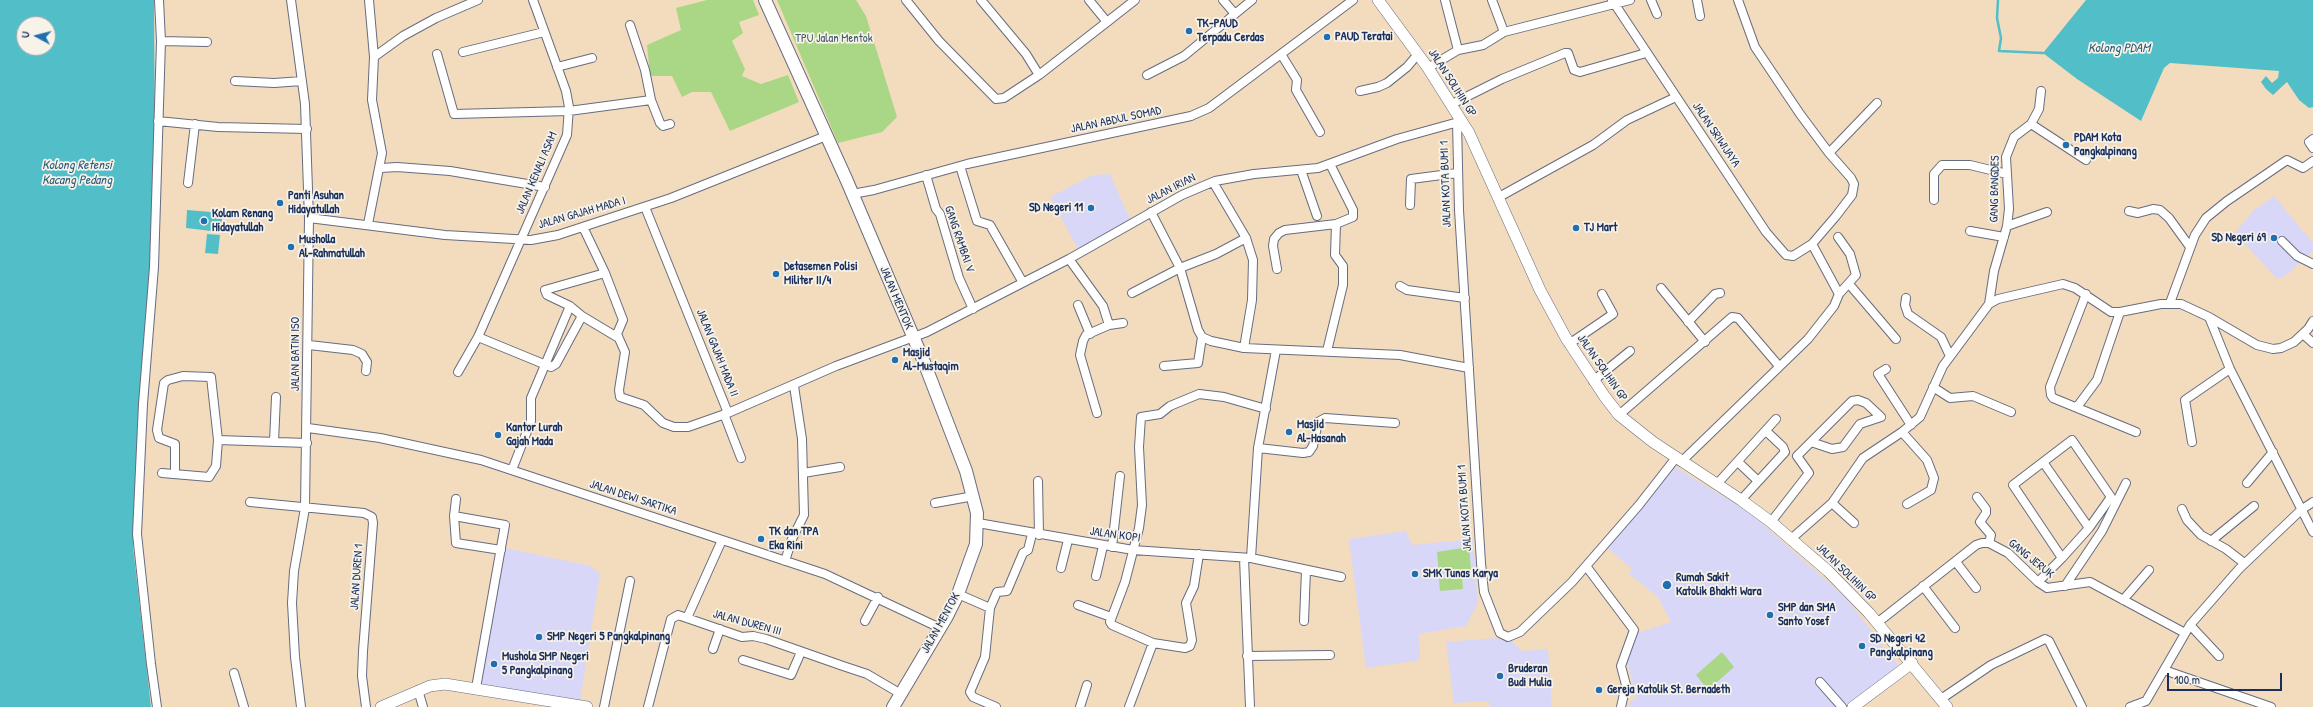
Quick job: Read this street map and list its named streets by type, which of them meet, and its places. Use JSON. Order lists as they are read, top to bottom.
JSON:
{
  "streets": {
    "highway": ["JALAN MENTOK"],
    "main road": ["JALAN SOLIHIN GP"],
    "street": [
      "JALAN ABDUL SOMAD",
      "JALAN SRIWIJAYA",
      "JALAN KENALI ASAM",
      "JALAN KOTA BUMI 1",
      "JALAN IRIAN",
      "GANG BANGDES",
      "JALAN GAJAH MADA I",
      "GANG RAMBAI V",
      "JALAN GAJAH MADA II",
      "JALAN BATIN ISO",
      "JALAN DEWI SARTIKA",
      "JALAN KOPI",
      "GANG JERUK",
      "JALAN DUREN 1",
      "JALAN DUREN III"
    ]
  },
  "crossings": [
    ["JALAN SOLIHIN GP", "JALAN KOTA BUMI 1"],
    ["JALAN SOLIHIN GP", "JALAN IRIAN"],
    ["JALAN SOLIHIN GP", "GANG JERUK"],
    ["JALAN ABDUL SOMAD", "GANG RAMBAI V"],
    ["JALAN ABDUL SOMAD", "JALAN MENTOK"],
    ["JALAN KENALI ASAM", "JALAN GAJAH MADA I"],
    ["JALAN KOTA BUMI 1", "JALAN IRIAN"],
    ["JALAN IRIAN", "GANG RAMBAI V"],
    ["JALAN IRIAN", "JALAN MENTOK"],
    ["JALAN IRIAN", "JALAN GAJAH MADA II"],
    ["JALAN GAJAH MADA I", "JALAN MENTOK"],
    ["JALAN GAJAH MADA I", "JALAN GAJAH MADA II"],
    ["JALAN GAJAH MADA I", "JALAN BATIN ISO"],
    ["JALAN MENTOK", "JALAN GAJAH MADA II"],
    ["JALAN MENTOK", "JALAN DEWI SARTIKA"],
    ["JALAN MENTOK", "JALAN KOPI"],
    ["JALAN MENTOK", "JALAN DUREN III"],
    ["JALAN BATIN ISO", "JALAN DEWI SARTIKA"],
    ["JALAN BATIN ISO", "JALAN DUREN 1"]
  ],
  "water": ["Kolong PDAM", "Kolong Retensi Kacang Pedang"],
  "parks": ["TPU Jalan Mentok"],
  "places": [
    "TK-PAUD Terpadu Cerdas",
    "PAUD Teratai",
    "PDAM Kota Pangkalpinang",
    "Panti Asuhan Hidayatullah",
    "SD Negeri 11",
    "Kolam Renang Hidayatullah",
    "TJ Mart",
    "SD Negeri 69",
    "Musholla Al-Rahmatullah",
    "Detasemen Polisi Militer II/4",
    "Masjid Al-Mustaqim",
    "Masjid Al-Hasanah",
    "Kantor Lurah Gajah Mada",
    "TK dan TPA Eka Rini",
    "SMK Tunas Karya",
    "Rumah Sakit Katolik Bhakti Wara",
    "SMP dan SMA Santo Yosef",
    "SMP Negeri 5 Pangkalpinang",
    "SD Negeri 42 Pangkalpinang",
    "Mushola SMP Negeri 5 Pangkalpinang",
    "Bruderan Budi Mulia",
    "Gereja Katolik St. Bernadeth"
  ],
  "scale_bar": "100 m",
  "north": "left"
}
